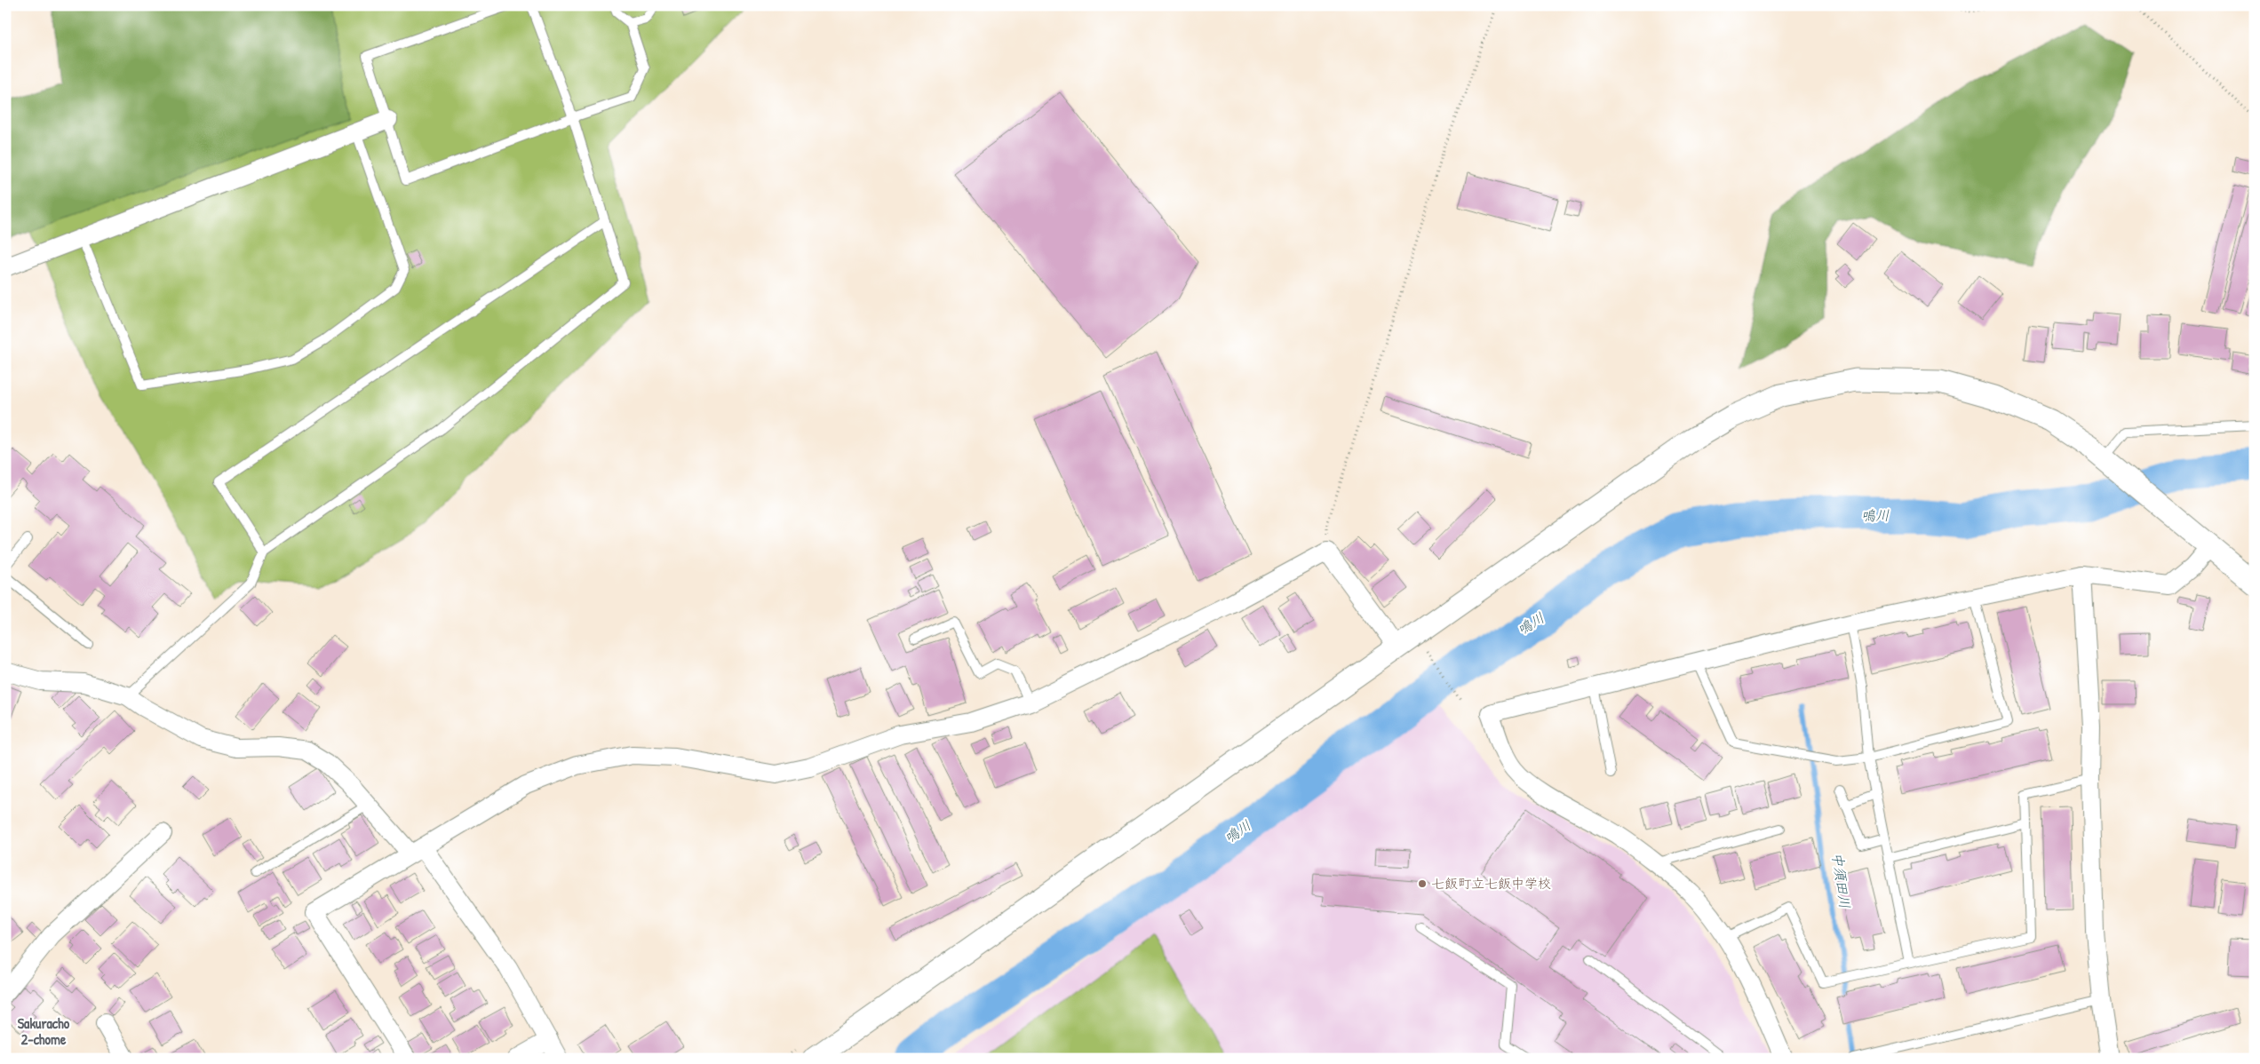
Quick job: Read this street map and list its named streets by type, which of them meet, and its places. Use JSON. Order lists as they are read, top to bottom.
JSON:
{
  "districts": ["Sakuracho 2-chome"],
  "water": ["鳴川", "中須田川"],
  "places": ["七飯町立七飯中学校"]
}
